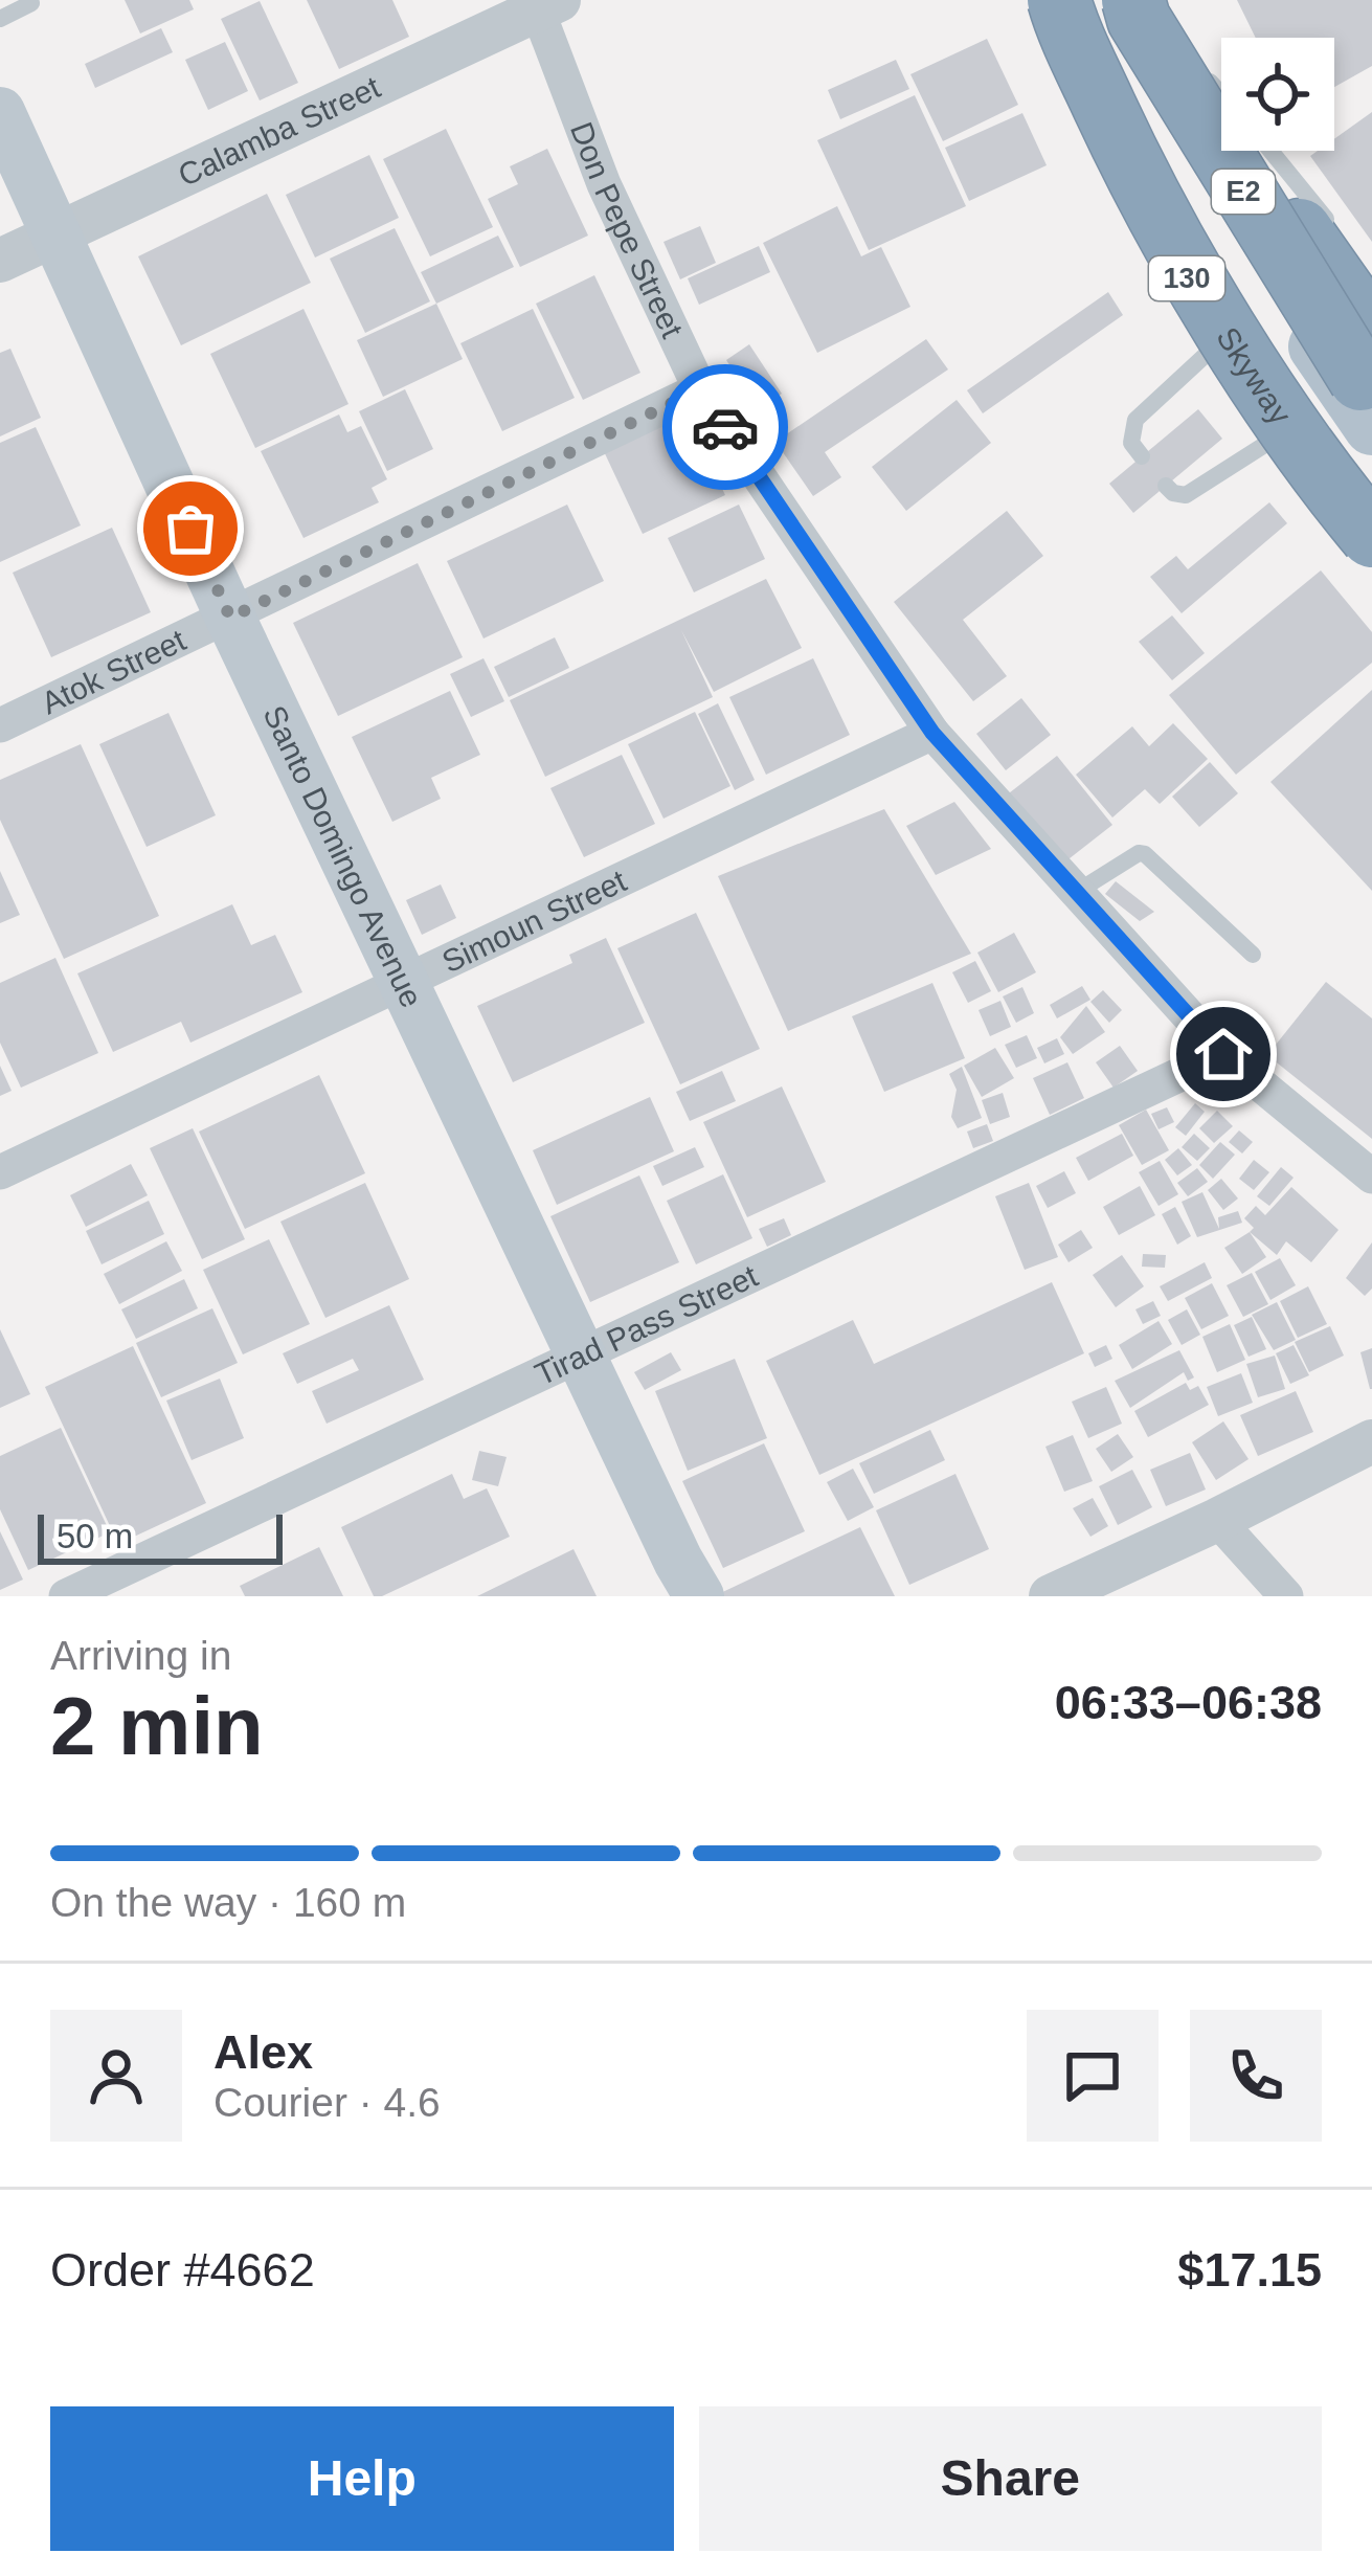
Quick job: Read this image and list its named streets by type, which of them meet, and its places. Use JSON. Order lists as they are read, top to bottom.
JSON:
{
  "streets": {
    "highway": ["E2", "Skyway"],
    "main road": ["130", "Santo Domingo Avenue"],
    "street": [
      "Calamba Street",
      "Don Pepe Street",
      "Atok Street",
      "Simoun Street",
      "Tirad Pass Street"
    ]
  },
  "crossings": [
    ["Calamba Street", "Don Pepe Street"],
    ["Calamba Street", "Santo Domingo Avenue"],
    ["Don Pepe Street", "Atok Street"],
    ["Don Pepe Street", "Simoun Street"],
    ["Don Pepe Street", "Tirad Pass Street"],
    ["130", "Skyway"],
    ["Atok Street", "Santo Domingo Avenue"],
    ["Santo Domingo Avenue", "Simoun Street"],
    ["Santo Domingo Avenue", "Tirad Pass Street"]
  ],
  "scale_bar": "50 m",
  "page": {
    "scale": "50 m",
    "heading": ["2 min", "Arriving in", "06:33–06:38"],
    "panel": [
      "Alex",
      "Courier · 4.6",
      "Order #4662",
      "$17.15"
    ],
    "bar": "On the way · 160 m",
    "buttons": ["Help", "Share"]
  }
}
